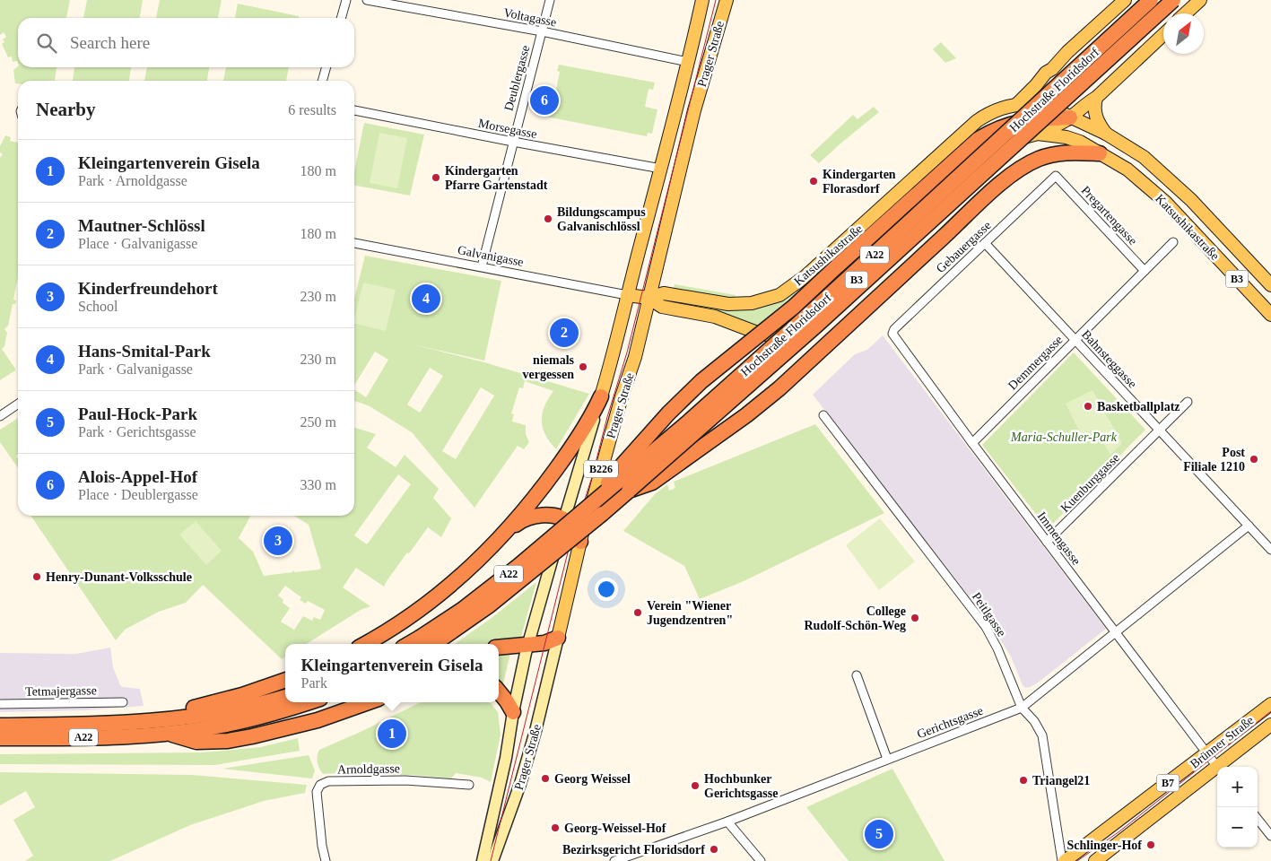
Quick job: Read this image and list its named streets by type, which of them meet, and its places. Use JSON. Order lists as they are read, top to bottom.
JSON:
{
  "streets": {
    "highway": ["Hochstraße Floridsdorf", "A22"],
    "main road": [
      "Prager Straße",
      "Katsushikastraße",
      "B3",
      "B226",
      "Brünner Straße",
      "B7"
    ],
    "street": [
      "Voltagasse",
      "Deublergasse",
      "Morsegasse",
      "Pregartengasse",
      "Gebauergasse",
      "Galvanigasse",
      "Bahnsteggasse",
      "Demmergasse",
      "Kuenburggasse",
      "Immengasse",
      "Peitlgasse",
      "Tetmajergasse",
      "Gerichtsgasse",
      "Arnoldgasse"
    ]
  },
  "crossings": [
    ["Voltagasse", "Prager Straße"],
    ["Voltagasse", "Deublergasse"],
    ["Prager Straße", "Morsegasse"],
    ["Prager Straße", "Katsushikastraße"],
    ["Prager Straße", "Galvanigasse"],
    ["Prager Straße", "B3"],
    ["Deublergasse", "Morsegasse"],
    ["Deublergasse", "Galvanigasse"],
    ["Pregartengasse", "Gebauergasse"],
    ["Pregartengasse", "Demmergasse"],
    ["Katsushikastraße", "B3"],
    ["Gebauergasse", "Bahnsteggasse"],
    ["Gebauergasse", "Immengasse"],
    ["Galvanigasse", "B3"],
    ["Bahnsteggasse", "Demmergasse"],
    ["Bahnsteggasse", "Kuenburggasse"],
    ["Bahnsteggasse", "Gerichtsgasse"],
    ["Demmergasse", "Immengasse"],
    ["Kuenburggasse", "Immengasse"],
    ["Immengasse", "Gerichtsgasse"],
    ["Immengasse", "Brünner Straße"],
    ["Peitlgasse", "Gerichtsgasse"],
    ["Peitlgasse", "Brünner Straße"]
  ],
  "parks": ["Maria-Schuller-Park"],
  "places": [
    "Kindergarten Pfarre Gartenstadt",
    "Kindergarten Florasdorf",
    "Bildungscampus Galvanischlössl",
    "niemals vergessen",
    "Basketballplatz",
    "Post Filiale 1210",
    "Henry-Dunant-Volksschule",
    "Verein \"Wiener Jugendzentren\"",
    "College Rudolf-Schön-Weg",
    "Georg Weissel",
    "Triangel21",
    "Hochbunker Gerichtsgasse",
    "Georg-Weissel-Hof",
    "Schlinger-Hof",
    "Bezirksgericht Floridsdorf"
  ],
  "north": "top right",
  "page": {
    "search": "Search here",
    "heading": ["Nearby", "6 results"],
    "pins": [
      "6",
      "4",
      "2",
      "3",
      "1",
      "5"
    ],
    "list": [
      {
        "mark": "1",
        "name": "Kleingartenverein Gisela",
        "note": "Park · Arnoldgasse",
        "value": "180 m"
      },
      {
        "mark": "2",
        "name": "Mautner-Schlössl",
        "note": "Place · Galvanigasse",
        "value": "180 m"
      },
      {
        "mark": "3",
        "name": "Kinderfreundehort",
        "note": "School",
        "value": "230 m"
      },
      {
        "mark": "4",
        "name": "Hans-Smital-Park",
        "note": "Park · Galvanigasse",
        "value": "230 m"
      },
      {
        "mark": "5",
        "name": "Paul-Hock-Park",
        "note": "Park · Gerichtsgasse",
        "value": "250 m"
      },
      {
        "mark": "6",
        "name": "Alois-Appel-Hof",
        "note": "Place · Deublergasse",
        "value": "330 m"
      }
    ],
    "popup": ["Kleingartenverein Gisela", "Park"],
    "map_buttons": ["+", "−"]
  }
}
